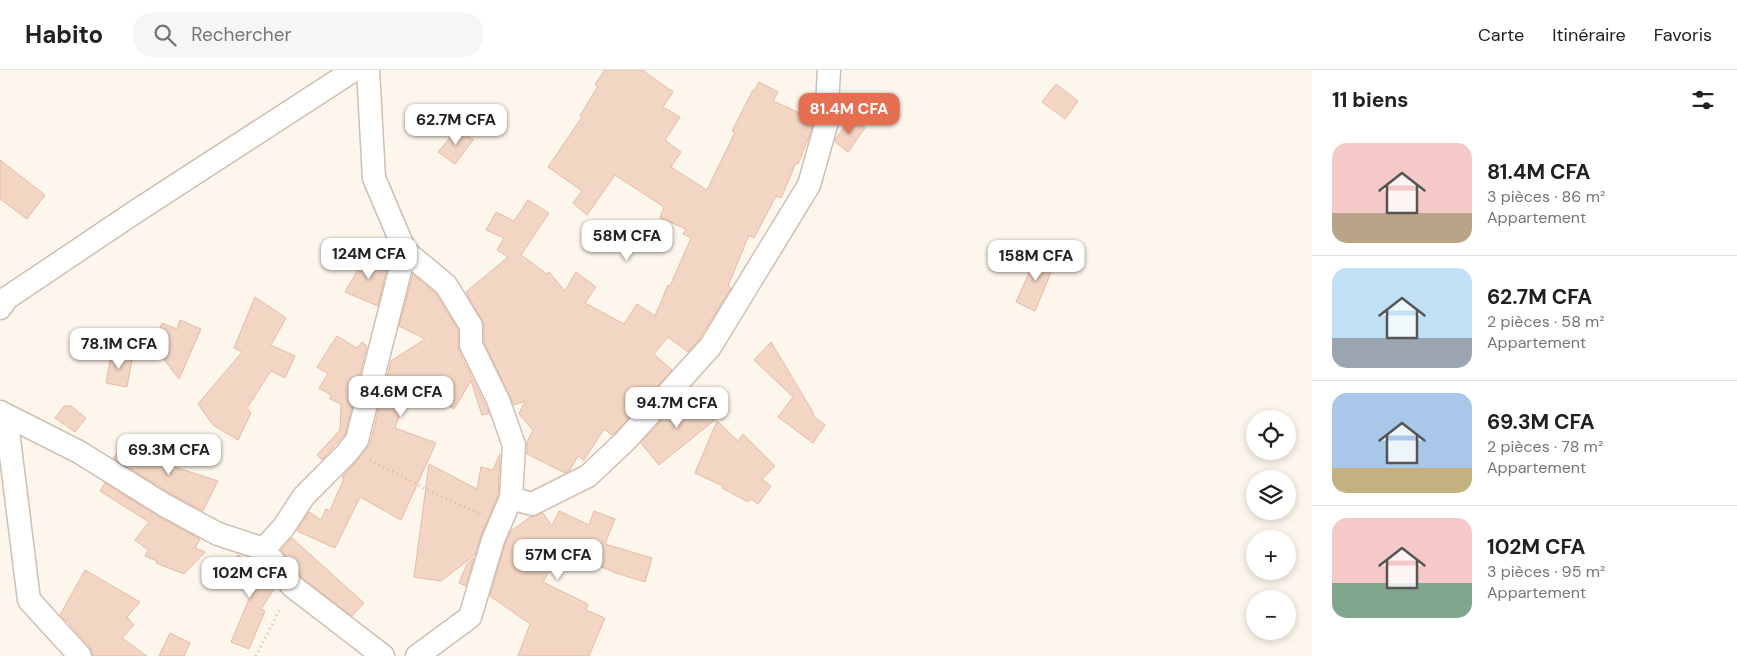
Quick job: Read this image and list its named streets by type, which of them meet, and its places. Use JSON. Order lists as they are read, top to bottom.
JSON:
{
  "page": {
    "header": "Habito",
    "search": "Rechercher",
    "nav": ["Carte", "Itinéraire", "Favoris"],
    "heading": "11 biens",
    "price": [
      "81.4M CFA",
      "62.7M CFA",
      "58M CFA",
      "124M CFA",
      "158M CFA",
      "78.1M CFA",
      "84.6M CFA",
      "94.7M CFA",
      "69.3M CFA",
      "57M CFA",
      "102M CFA"
    ],
    "list": [
      {
        "name": "81.4M CFA",
        "note": "3 pièces · 86 m² · Appartement"
      },
      {
        "name": "62.7M CFA",
        "note": "2 pièces · 58 m² · Appartement"
      },
      {
        "name": "69.3M CFA",
        "note": "2 pièces · 78 m² · Appartement"
      },
      {
        "name": "102M CFA",
        "note": "3 pièces · 95 m² · Appartement"
      }
    ],
    "map_buttons": ["+", "−"]
  }
}
